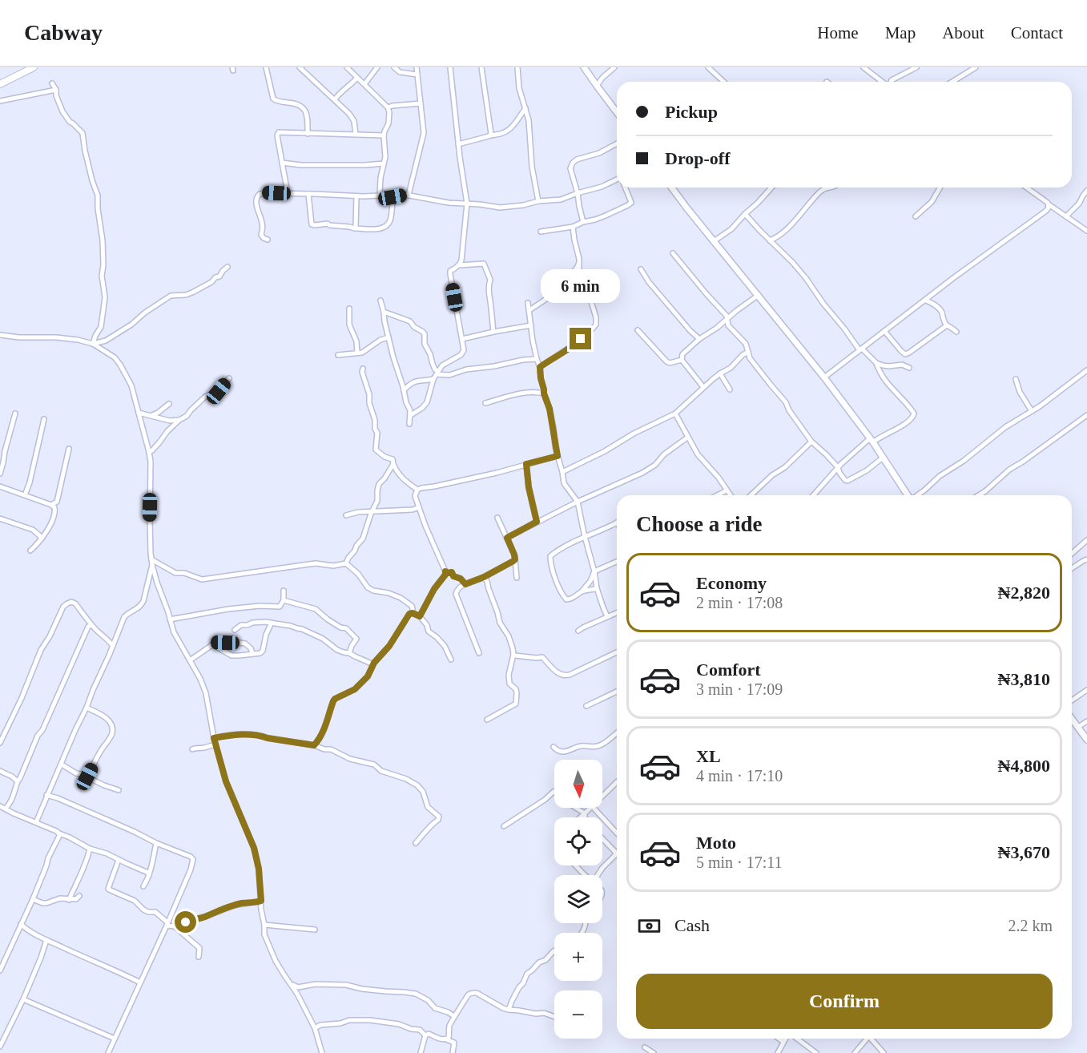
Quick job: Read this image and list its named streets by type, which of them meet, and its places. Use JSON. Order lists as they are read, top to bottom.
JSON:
{
  "north": "bottom",
  "page": {
    "header": "Cabway",
    "nav": [
      "Home",
      "Map",
      "About",
      "Contact"
    ],
    "banner": ["Pickup", "Drop-off"],
    "bubble": "6 min",
    "heading": "Choose a ride",
    "list": [
      {
        "name": "Economy",
        "note": "2 min · 17:08",
        "value": "₦2,820"
      },
      {
        "name": "Comfort",
        "note": "3 min · 17:09",
        "value": "₦3,810"
      },
      {
        "name": "XL",
        "note": "4 min · 17:10",
        "value": "₦4,800"
      },
      {
        "name": "Moto",
        "note": "5 min · 17:11",
        "value": "₦3,670"
      }
    ],
    "map_buttons": ["+", "−"],
    "pay": ["Cash", "2.2 km"],
    "buttons": "Confirm"
  }
}
